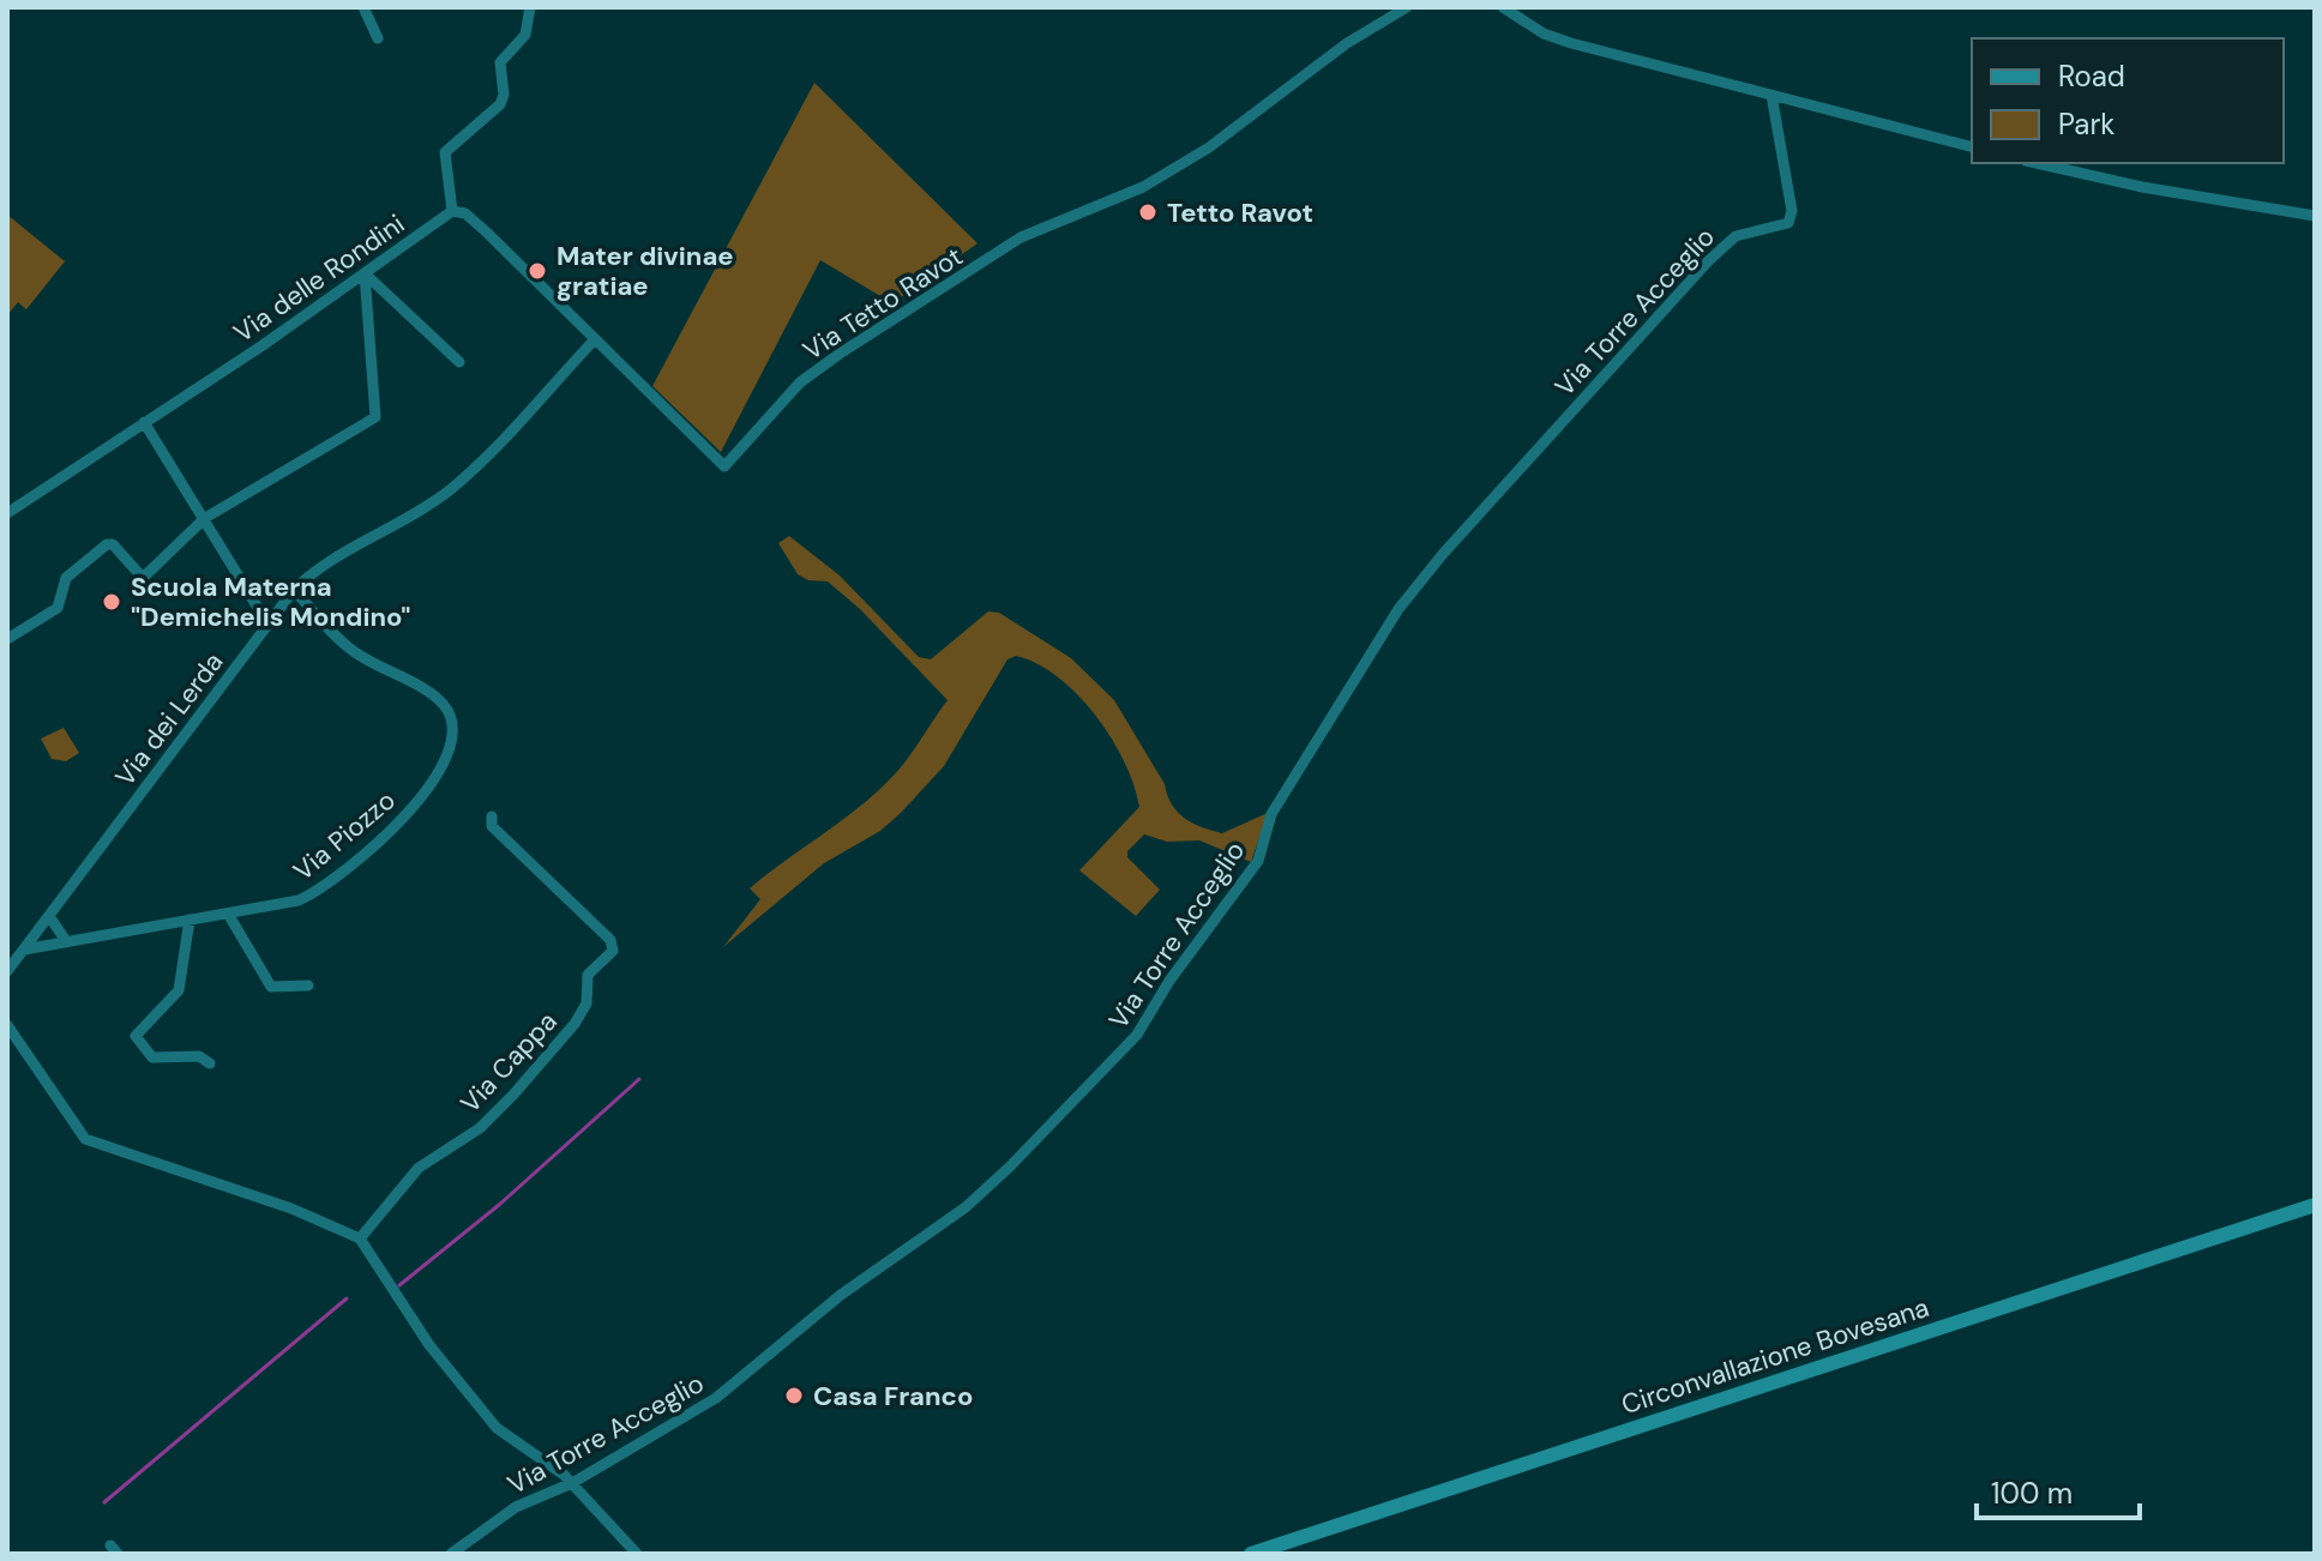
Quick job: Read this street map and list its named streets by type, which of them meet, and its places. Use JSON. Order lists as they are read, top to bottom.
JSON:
{
  "streets": {
    "main road": ["Circonvallazione Bovesana"],
    "street": [
      "Via delle Rondini",
      "Via Tetto Ravot",
      "Via Torre Acceglio",
      "Via dei Lerda",
      "Via Piozzo",
      "Via Cappa"
    ]
  },
  "crossings": [
    ["Via delle Rondini", "Via Tetto Ravot"],
    ["Via Tetto Ravot", "Via dei Lerda"],
    ["Via dei Lerda", "Via Piozzo"]
  ],
  "places": [
    "Tetto Ravot",
    "Mater divinae gratiae",
    "Scuola Materna \"Demichelis Mondino\"",
    "Casa Franco"
  ],
  "legend": ["Road", "Park"],
  "scale_bar": "100 m"
}
